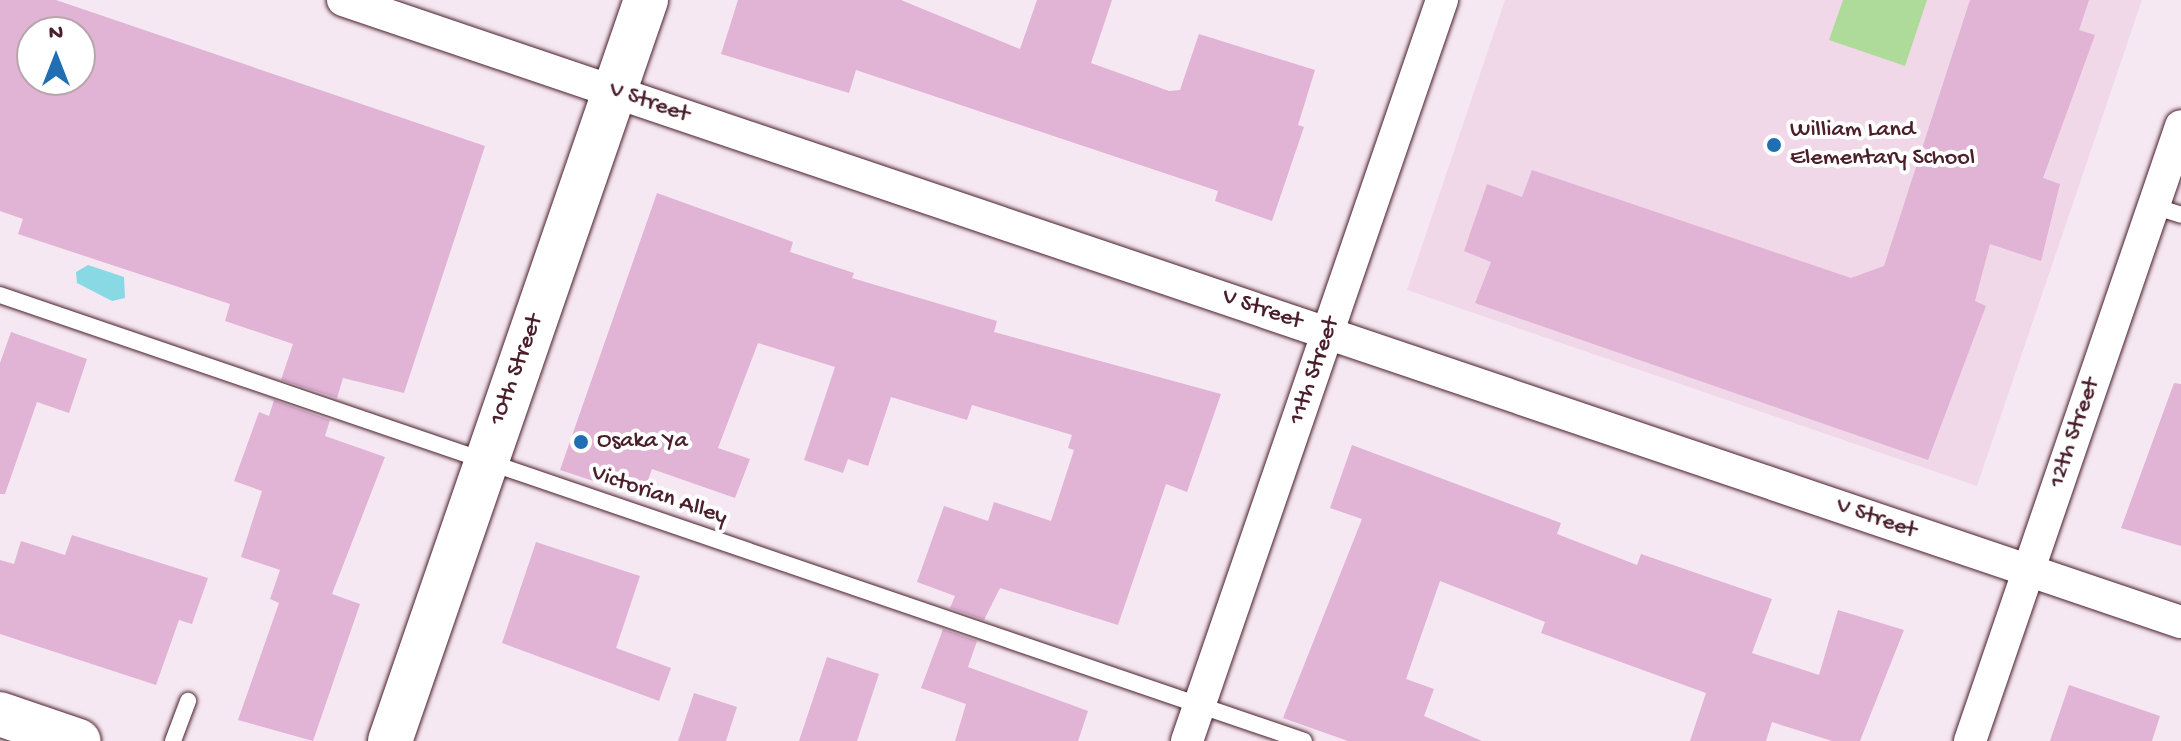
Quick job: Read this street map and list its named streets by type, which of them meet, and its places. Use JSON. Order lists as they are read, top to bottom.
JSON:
{
  "streets": {
    "street": [
      "V Street",
      "10th Street",
      "11th Street",
      "12th Street"
    ],
    "lane": ["Victorian Alley"]
  },
  "crossings": [
    ["V Street", "10th Street"],
    ["V Street", "11th Street"],
    ["V Street", "12th Street"],
    ["10th Street", "Victorian Alley"],
    ["11th Street", "Victorian Alley"]
  ],
  "places": ["William Land Elementary School", "Osaka Ya"],
  "north": "top"
}
